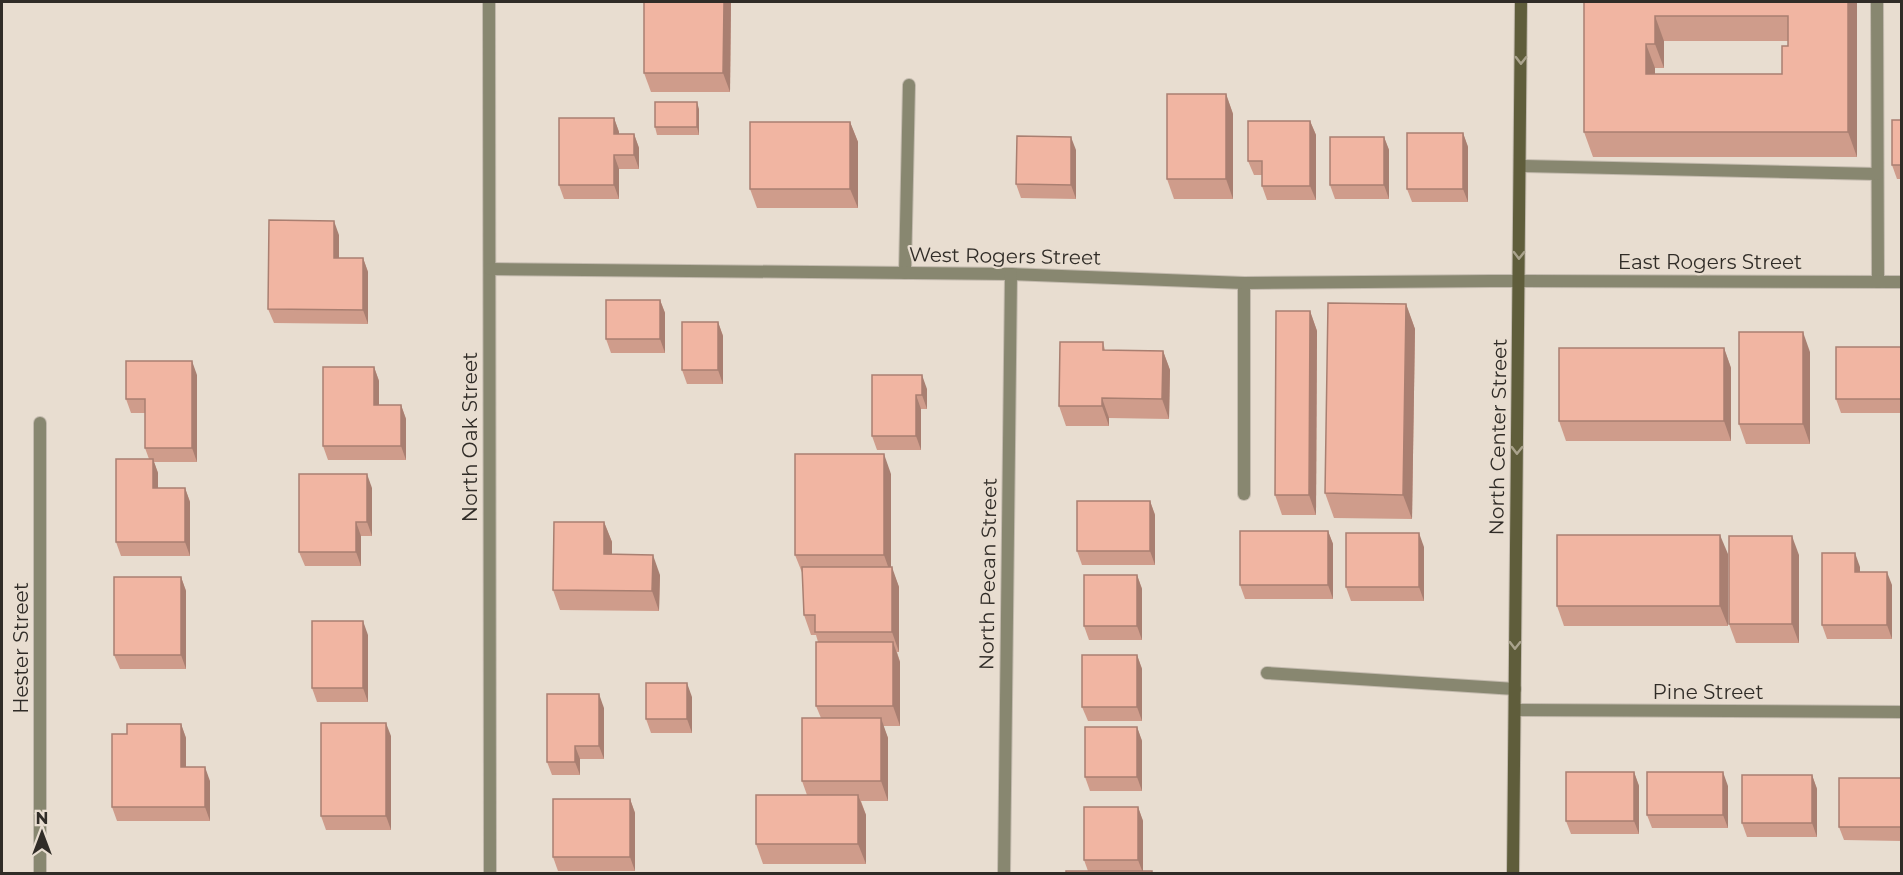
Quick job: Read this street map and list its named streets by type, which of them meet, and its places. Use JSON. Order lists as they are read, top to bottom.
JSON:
{
  "streets": {
    "main road": ["North Center Street"],
    "street": [
      "West Rogers Street",
      "East Rogers Street",
      "North Oak Street",
      "North Pecan Street",
      "Hester Street",
      "Pine Street"
    ]
  },
  "crossings": [
    ["West Rogers Street", "East Rogers Street"],
    ["West Rogers Street", "North Oak Street"],
    ["West Rogers Street", "North Center Street"],
    ["West Rogers Street", "North Pecan Street"],
    ["East Rogers Street", "North Center Street"],
    ["North Center Street", "Pine Street"]
  ],
  "one_way": ["North Center Street"],
  "north": "top"
}
